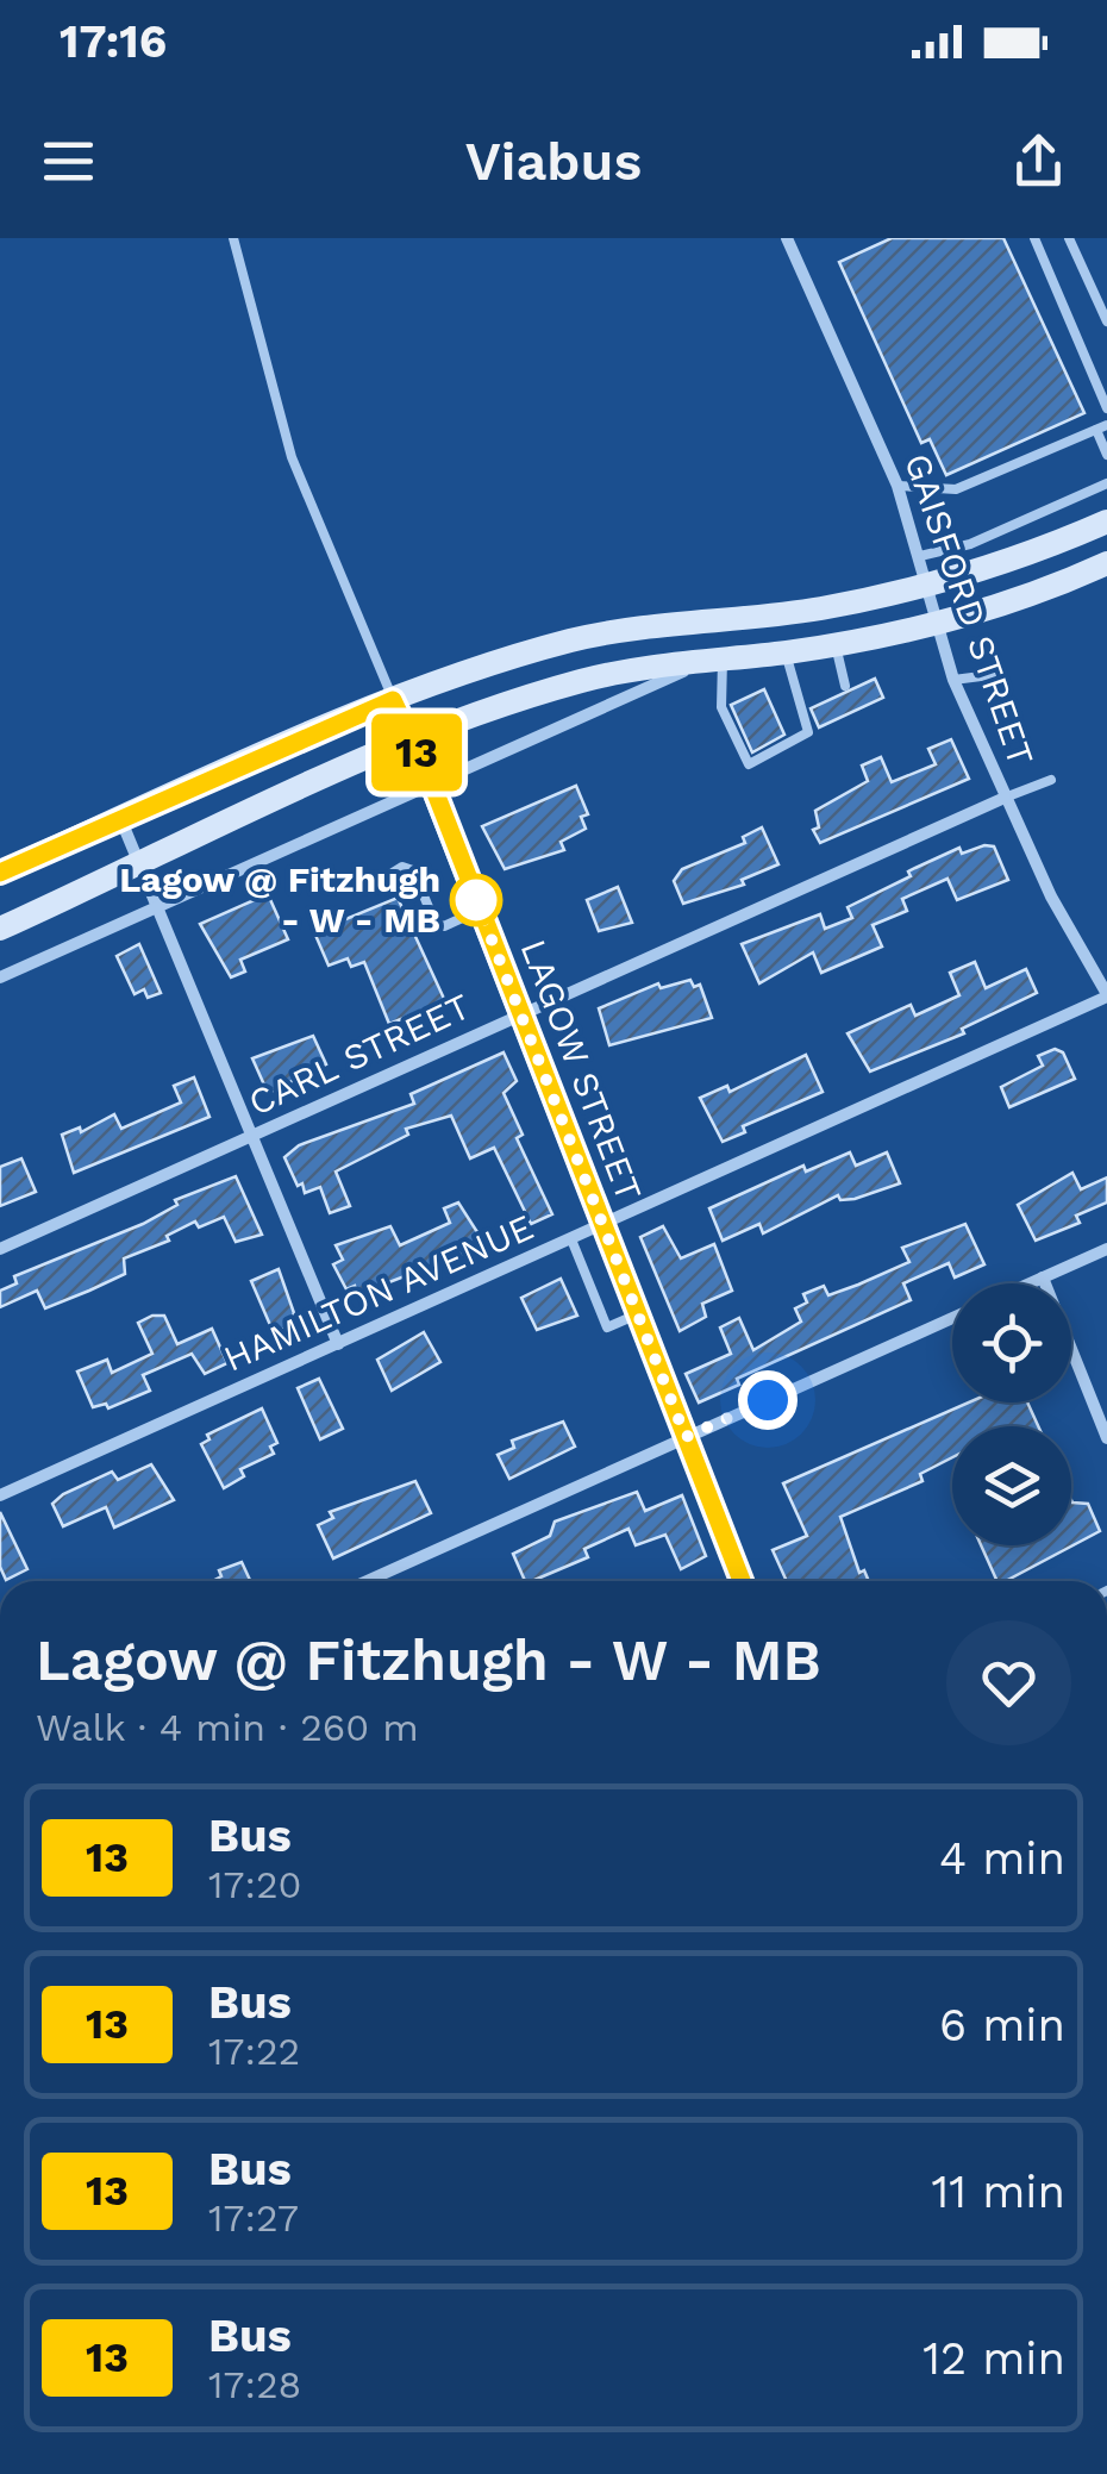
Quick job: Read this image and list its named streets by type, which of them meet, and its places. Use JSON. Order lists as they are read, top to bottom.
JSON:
{
  "streets": {
    "main road": ["LAGOW STREET"],
    "street": ["GAISFORD STREET", "CARL STREET", "HAMILTON AVENUE"]
  },
  "crossings": [
    ["GAISFORD STREET", "CARL STREET"],
    ["GAISFORD STREET", "HAMILTON AVENUE"],
    ["CARL STREET", "LAGOW STREET"],
    ["LAGOW STREET", "HAMILTON AVENUE"]
  ],
  "places": ["Lagow @ Fitzhugh - W - MB"],
  "lines": ["bus line 13"],
  "page": {
    "status": "17:16",
    "header": "Viabus",
    "on_map": "13",
    "heading": ["Lagow @ Fitzhugh - W - MB", "Walk · 4 min · 260 m"],
    "list": [
      {
        "mark": "13",
        "name": "Bus",
        "note": "17:20",
        "value": "4 min"
      },
      {
        "mark": "13",
        "name": "Bus",
        "note": "17:22",
        "value": "6 min"
      },
      {
        "mark": "13",
        "name": "Bus",
        "note": "17:27",
        "value": "11 min"
      },
      {
        "mark": "13",
        "name": "Bus",
        "note": "17:28",
        "value": "12 min"
      }
    ]
  }
}
